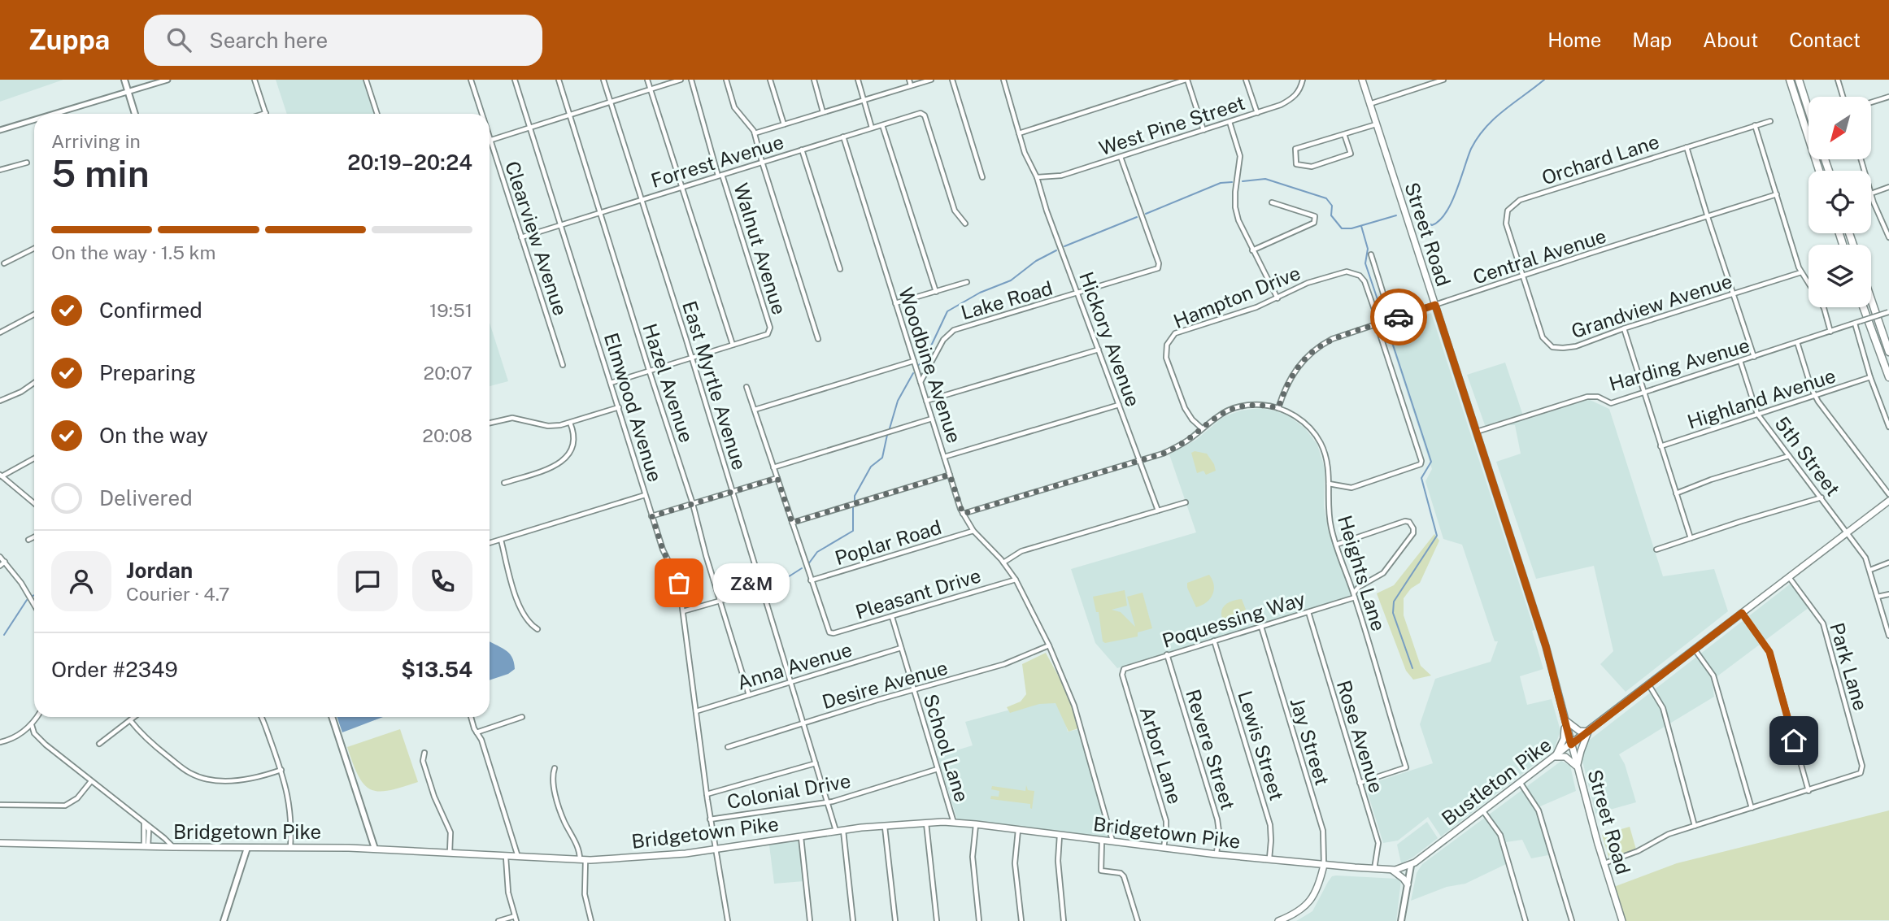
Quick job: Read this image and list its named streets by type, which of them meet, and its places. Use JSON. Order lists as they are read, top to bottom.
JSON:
{
  "streets": {
    "main road": ["Street Road", "Bustleton Pike", "Bridgetown Pike"],
    "street": [
      "West Pine Street",
      "Orchard Lane",
      "Forrest Avenue",
      "Clearview Avenue",
      "Walnut Avenue",
      "Central Avenue",
      "Hampton Drive",
      "Lake Road",
      "Grandview Avenue",
      "Hickory Avenue",
      "Harding Avenue",
      "Woodbine Avenue",
      "Hazel Avenue",
      "East Myrtle Avenue",
      "Highland Avenue",
      "Elmwood Avenue",
      "5th Street",
      "Poplar Road",
      "Heights Lane",
      "Pleasant Drive",
      "Poquessing Way",
      "Anna Avenue",
      "Park Lane",
      "Desire Avenue",
      "Rose Avenue",
      "Jay Street",
      "Lewis Street",
      "School Lane",
      "Revere Street",
      "Arbor Lane",
      "Colonial Drive"
    ]
  },
  "crossings": [
    ["West Pine Street", "Lake Road"],
    ["West Pine Street", "Hickory Avenue"],
    ["Orchard Lane", "Central Avenue"],
    ["Orchard Lane", "Grandview Avenue"],
    ["Forrest Avenue", "Clearview Avenue"],
    ["Forrest Avenue", "Walnut Avenue"],
    ["Forrest Avenue", "Woodbine Avenue"],
    ["Forrest Avenue", "Hazel Avenue"],
    ["Forrest Avenue", "East Myrtle Avenue"],
    ["Forrest Avenue", "Elmwood Avenue"],
    ["Street Road", "Central Avenue"],
    ["Street Road", "Harding Avenue"],
    ["Street Road", "Bustleton Pike"],
    ["Central Avenue", "Hampton Drive"],
    ["Central Avenue", "Grandview Avenue"],
    ["Central Avenue", "Heights Lane"],
    ["Hampton Drive", "Heights Lane"],
    ["Lake Road", "Hickory Avenue"],
    ["Lake Road", "Woodbine Avenue"],
    ["Hickory Avenue", "Poplar Road"],
    ["Hickory Avenue", "Heights Lane"],
    ["Hickory Avenue", "Pleasant Drive"],
    ["Harding Avenue", "5th Street"],
    ["Woodbine Avenue", "Poplar Road"],
    ["Woodbine Avenue", "Pleasant Drive"],
    ["Woodbine Avenue", "Desire Avenue"],
    ["Woodbine Avenue", "Bridgetown Pike"],
    ["Hazel Avenue", "Anna Avenue"],
    ["East Myrtle Avenue", "Anna Avenue"],
    ["East Myrtle Avenue", "Desire Avenue"],
    ["East Myrtle Avenue", "Colonial Drive"],
    ["East Myrtle Avenue", "Bridgetown Pike"],
    ["Highland Avenue", "5th Street"],
    ["Elmwood Avenue", "Anna Avenue"],
    ["Elmwood Avenue", "Colonial Drive"],
    ["Elmwood Avenue", "Bridgetown Pike"],
    ["5th Street", "Bustleton Pike"],
    ["Poplar Road", "Heights Lane"],
    ["Poplar Road", "Pleasant Drive"],
    ["Heights Lane", "Poquessing Way"],
    ["Heights Lane", "Rose Avenue"],
    ["Pleasant Drive", "School Lane"],
    ["Poquessing Way", "Rose Avenue"],
    ["Poquessing Way", "Jay Street"],
    ["Poquessing Way", "Lewis Street"],
    ["Poquessing Way", "Revere Street"],
    ["Poquessing Way", "Arbor Lane"],
    ["Anna Avenue", "School Lane"],
    ["Park Lane", "Bustleton Pike"],
    ["Desire Avenue", "School Lane"],
    ["Rose Avenue", "Bridgetown Pike"],
    ["Jay Street", "Bridgetown Pike"],
    ["Lewis Street", "Bridgetown Pike"],
    ["School Lane", "Colonial Drive"],
    ["School Lane", "Bridgetown Pike"],
    ["Revere Street", "Bridgetown Pike"],
    ["Arbor Lane", "Bridgetown Pike"],
    ["Bustleton Pike", "Bridgetown Pike"]
  ],
  "places": ["Z&M"],
  "north": "bottom left",
  "page": {
    "header": "Zuppa",
    "search": "Search here",
    "nav": [
      "Home",
      "Map",
      "About",
      "Contact"
    ],
    "heading": ["5 min", "Arriving in", "20:19–20:24"],
    "panel": [
      "Jordan",
      "Courier · 4.7",
      "Order #2349",
      "$13.54"
    ],
    "bar": "On the way · 1.5 km",
    "list": [
      ["Confirmed", "19:51"],
      ["Preparing", "20:07"],
      ["On the way", "20:08"],
      "Delivered"
    ],
    "bubble": "Z&M"
  }
}
